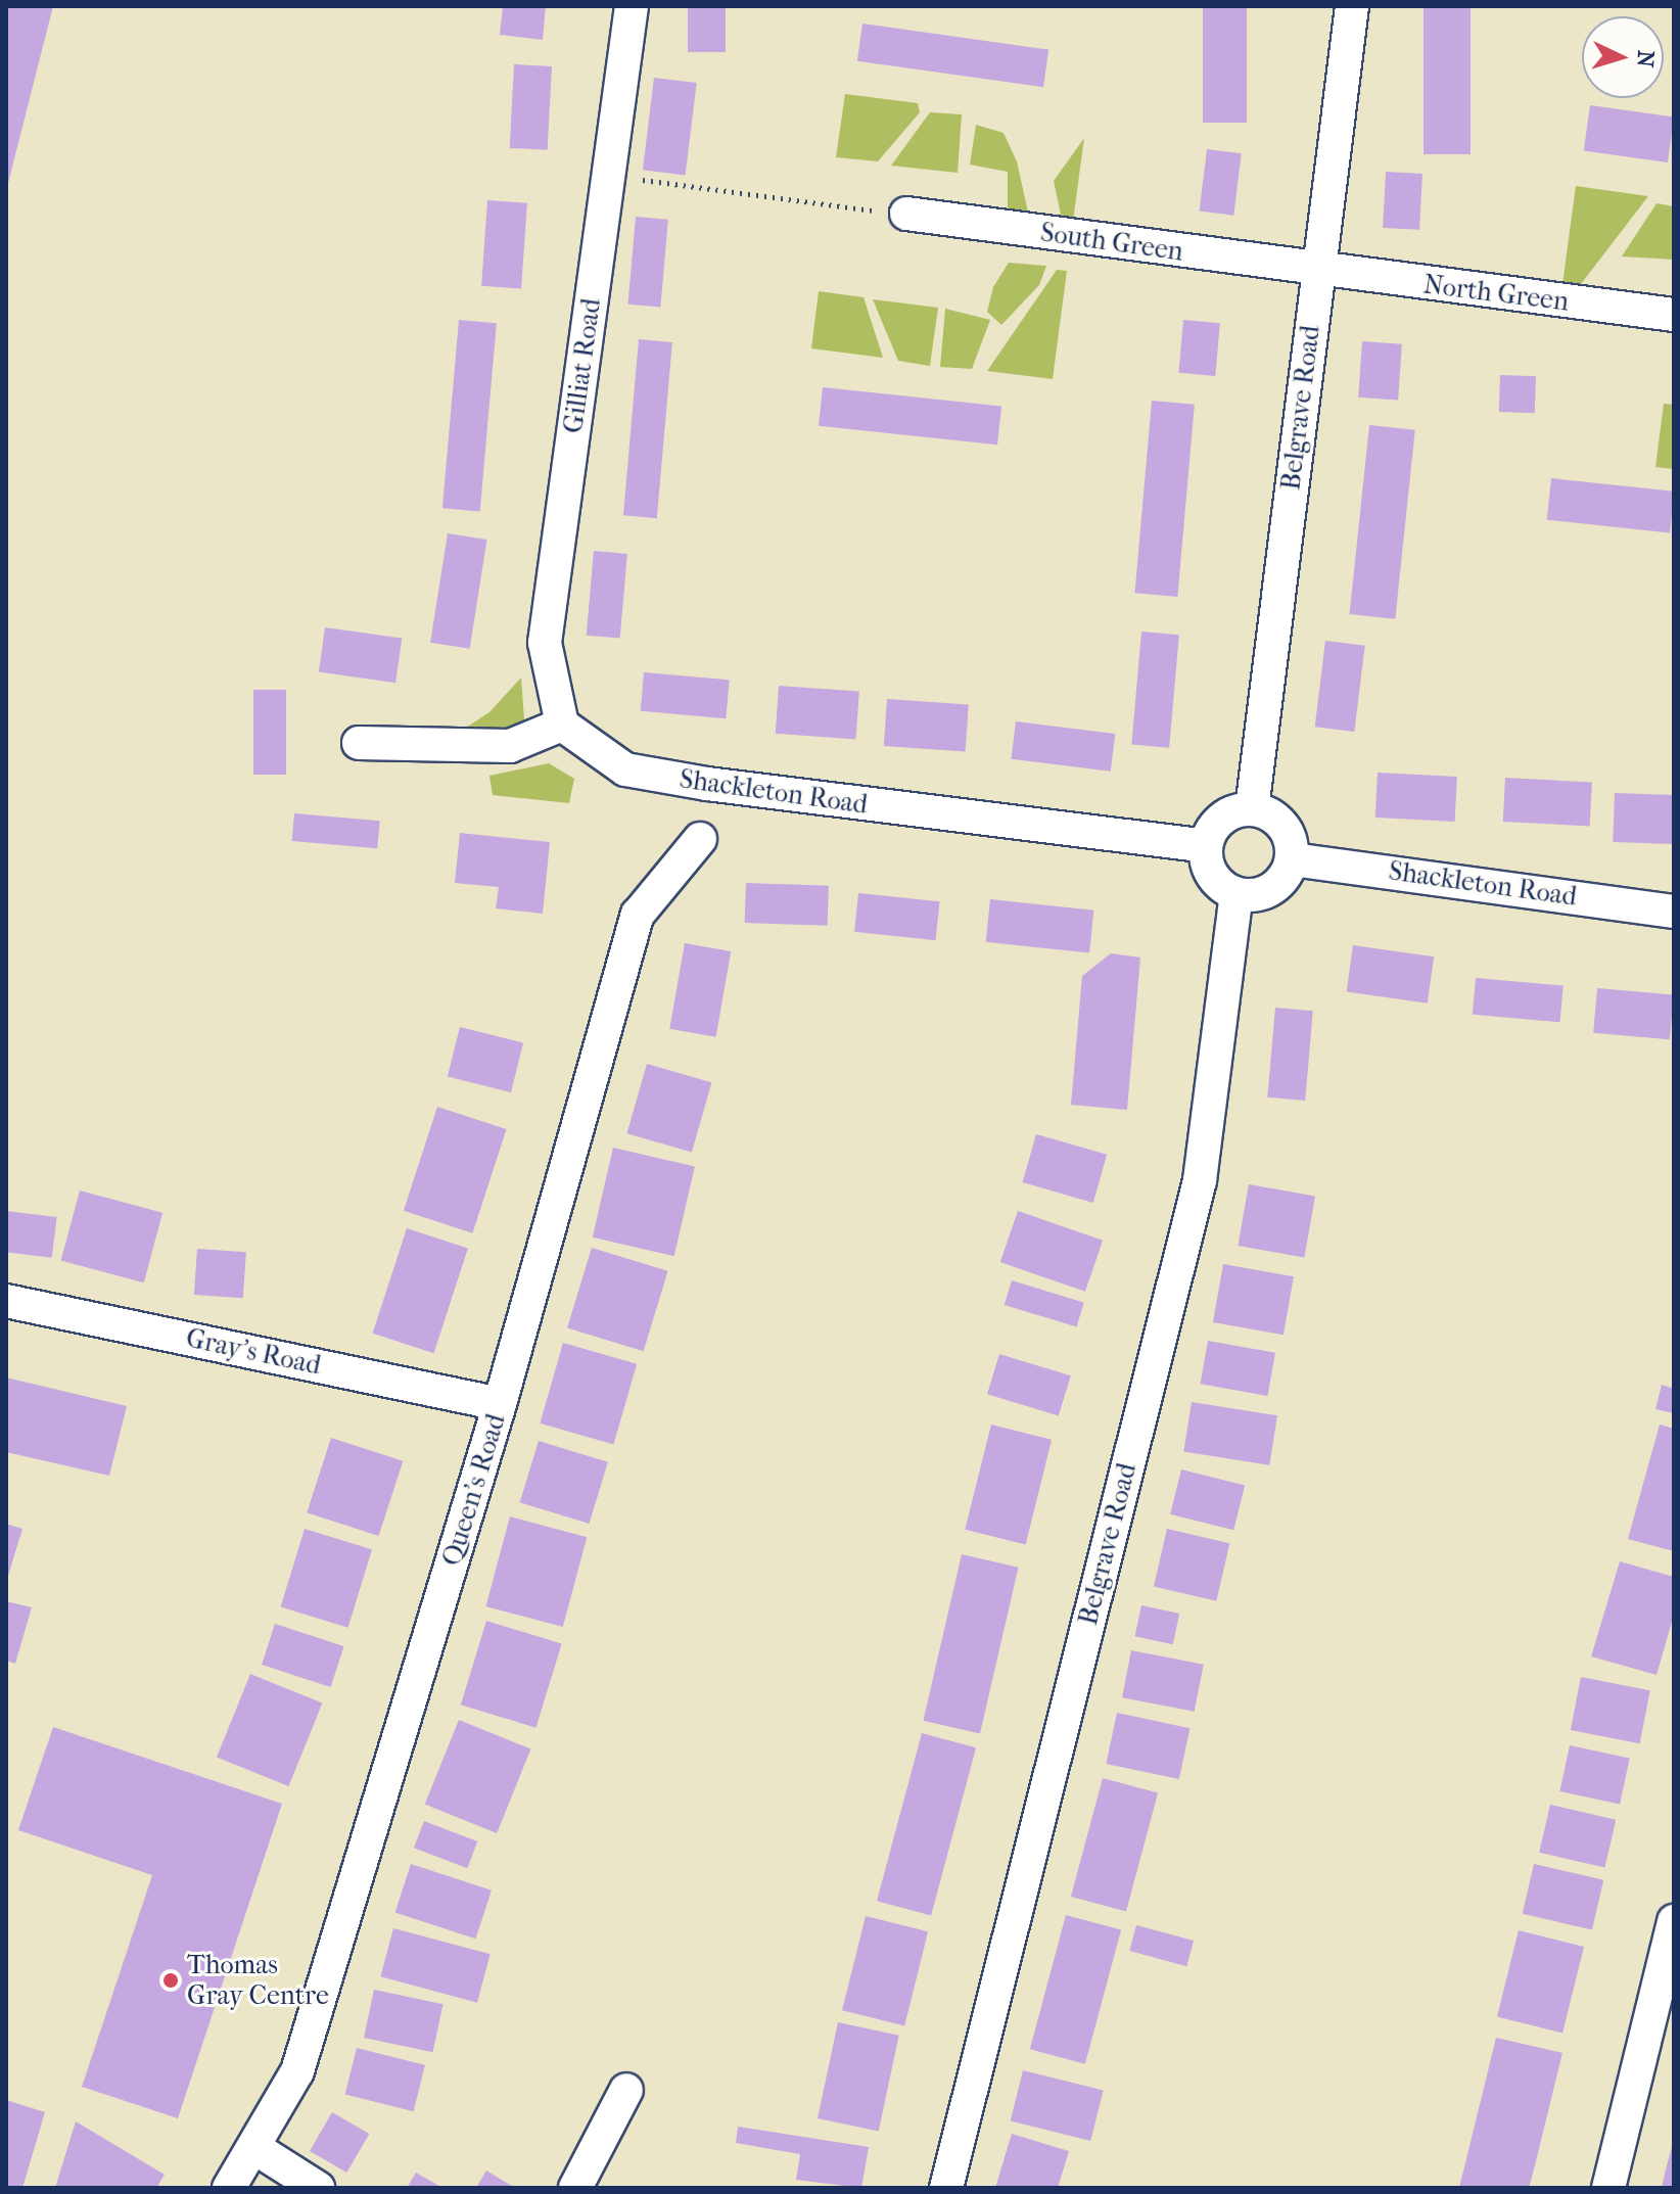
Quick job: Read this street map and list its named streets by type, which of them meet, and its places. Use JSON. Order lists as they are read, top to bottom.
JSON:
{
  "streets": {
    "street": [
      "South Green",
      "North Green",
      "Gilliat Road",
      "Belgrave Road",
      "Shackleton Road",
      "Gray's Road",
      "Queen's Road"
    ]
  },
  "crossings": [
    ["South Green", "North Green"],
    ["South Green", "Belgrave Road"],
    ["North Green", "Belgrave Road"],
    ["Gilliat Road", "Shackleton Road"],
    ["Belgrave Road", "Shackleton Road"],
    ["Gray's Road", "Queen's Road"]
  ],
  "places": ["Thomas Gray Centre"],
  "north": "right"
}
